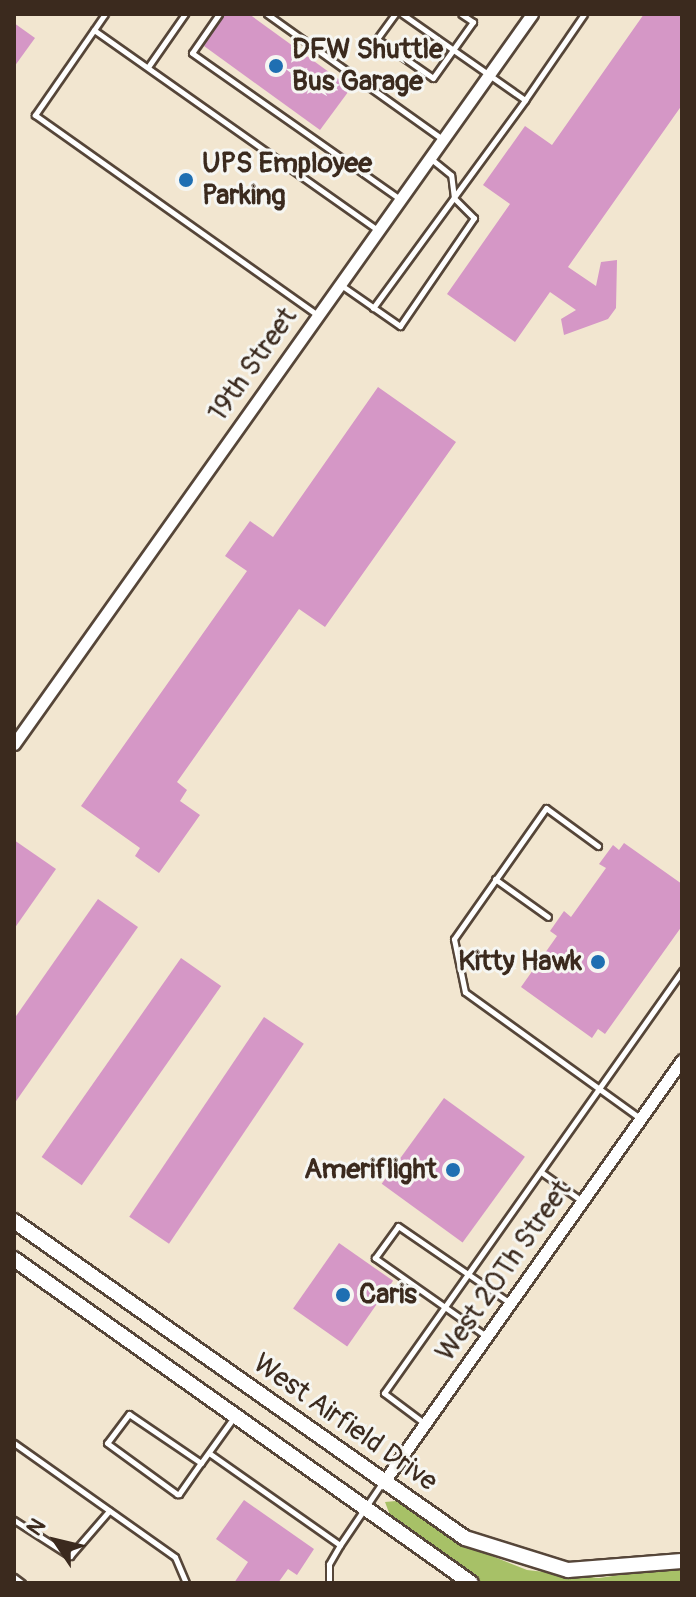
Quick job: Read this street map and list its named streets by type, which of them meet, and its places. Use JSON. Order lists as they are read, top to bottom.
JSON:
{
  "streets": {
    "street": ["19th Street", "West 20Th Street", "West Airfield Drive"]
  },
  "crossings": [
    ["West 20Th Street", "West Airfield Drive"]
  ],
  "places": [
    "DFW Shuttle Bus Garage",
    "UPS Employee Parking",
    "Kitty Hawk",
    "Ameriflight",
    "Caris"
  ],
  "north": "top left"
}
